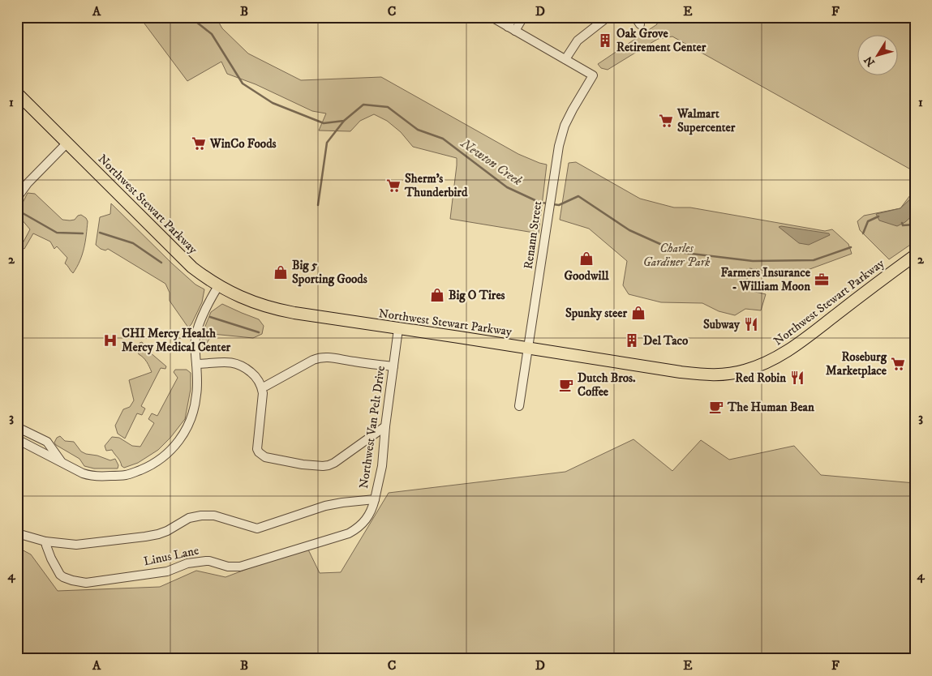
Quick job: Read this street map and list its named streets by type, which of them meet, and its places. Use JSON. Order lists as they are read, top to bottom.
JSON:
{
  "streets": {
    "main road": ["Northwest Stewart Parkway"],
    "street": ["Renann Street", "Northwest Van Pelt Drive", "Linus Lane"]
  },
  "crossings": [
    ["Northwest Stewart Parkway", "Renann Street"],
    ["Northwest Stewart Parkway", "Northwest Van Pelt Drive"],
    ["Northwest Van Pelt Drive", "Linus Lane"]
  ],
  "water": ["Newton Creek"],
  "parks": ["Charles Gardiner Park"],
  "places": {
    "building": ["Oak Grove Retirement Center", "Del Taco"],
    "supermarket": [
      "Walmart Supercenter",
      "WinCo Foods",
      "Sherm's Thunderbird",
      "Roseburg Marketplace"
    ],
    "shop": [
      "Goodwill",
      "Big 5 Sporting Goods",
      "Big O Tires",
      "Spunky steer"
    ],
    "office": ["Farmers Insurance - William Moon"],
    "restaurant": ["Subway", "Red Robin"],
    "hospital": ["CHI Mercy Health Mercy Medical Center"],
    "cafe": ["Dutch Bros. Coffee", "The Human Bean"]
  },
  "north": "bottom left",
  "grid": {
    "columns": [
      "A",
      "B",
      "C",
      "D",
      "E",
      "F"
    ],
    "rows": [
      "1",
      "2",
      "3",
      "4"
    ]
  }
}
